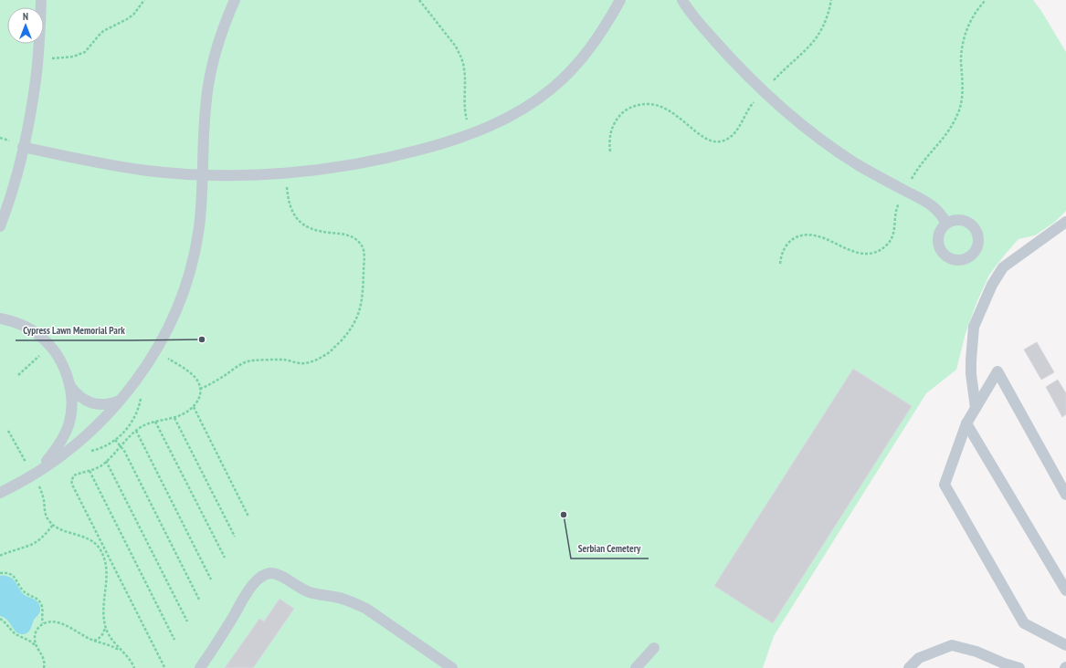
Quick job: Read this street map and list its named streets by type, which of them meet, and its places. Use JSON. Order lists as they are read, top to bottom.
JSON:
{
  "places": ["Cypress Lawn Memorial Park", "Serbian Cemetery"],
  "north": "top"
}
